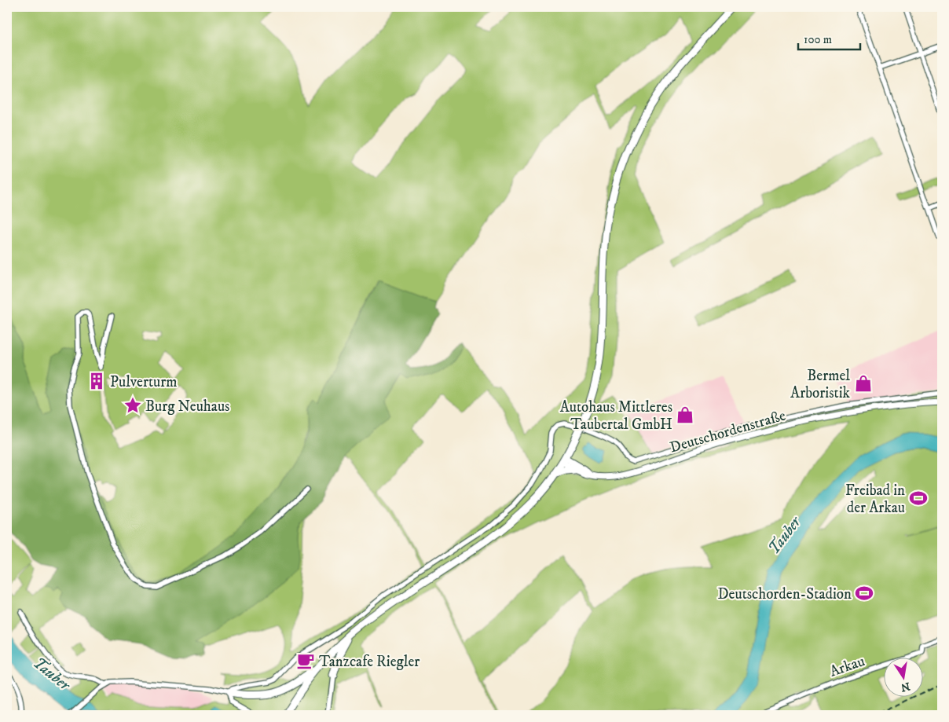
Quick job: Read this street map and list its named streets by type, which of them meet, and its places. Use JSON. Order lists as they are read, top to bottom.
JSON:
{
  "streets": {
    "street": ["Deutschordenstraße", "Arkau"]
  },
  "water": ["Tauber"],
  "places": {
    "building": ["Pulverturm"],
    "shop": ["Bermel Arboristik", "Autohaus Mittleres Taubertal GmbH"],
    "place": ["Burg Neuhaus"],
    "sports": ["Freibad in der Arkau", "Deutschorden-Stadion"],
    "cafe": ["Tanzcafe Riegler"]
  },
  "scale_bar": "100 m",
  "north": "bottom"
}
